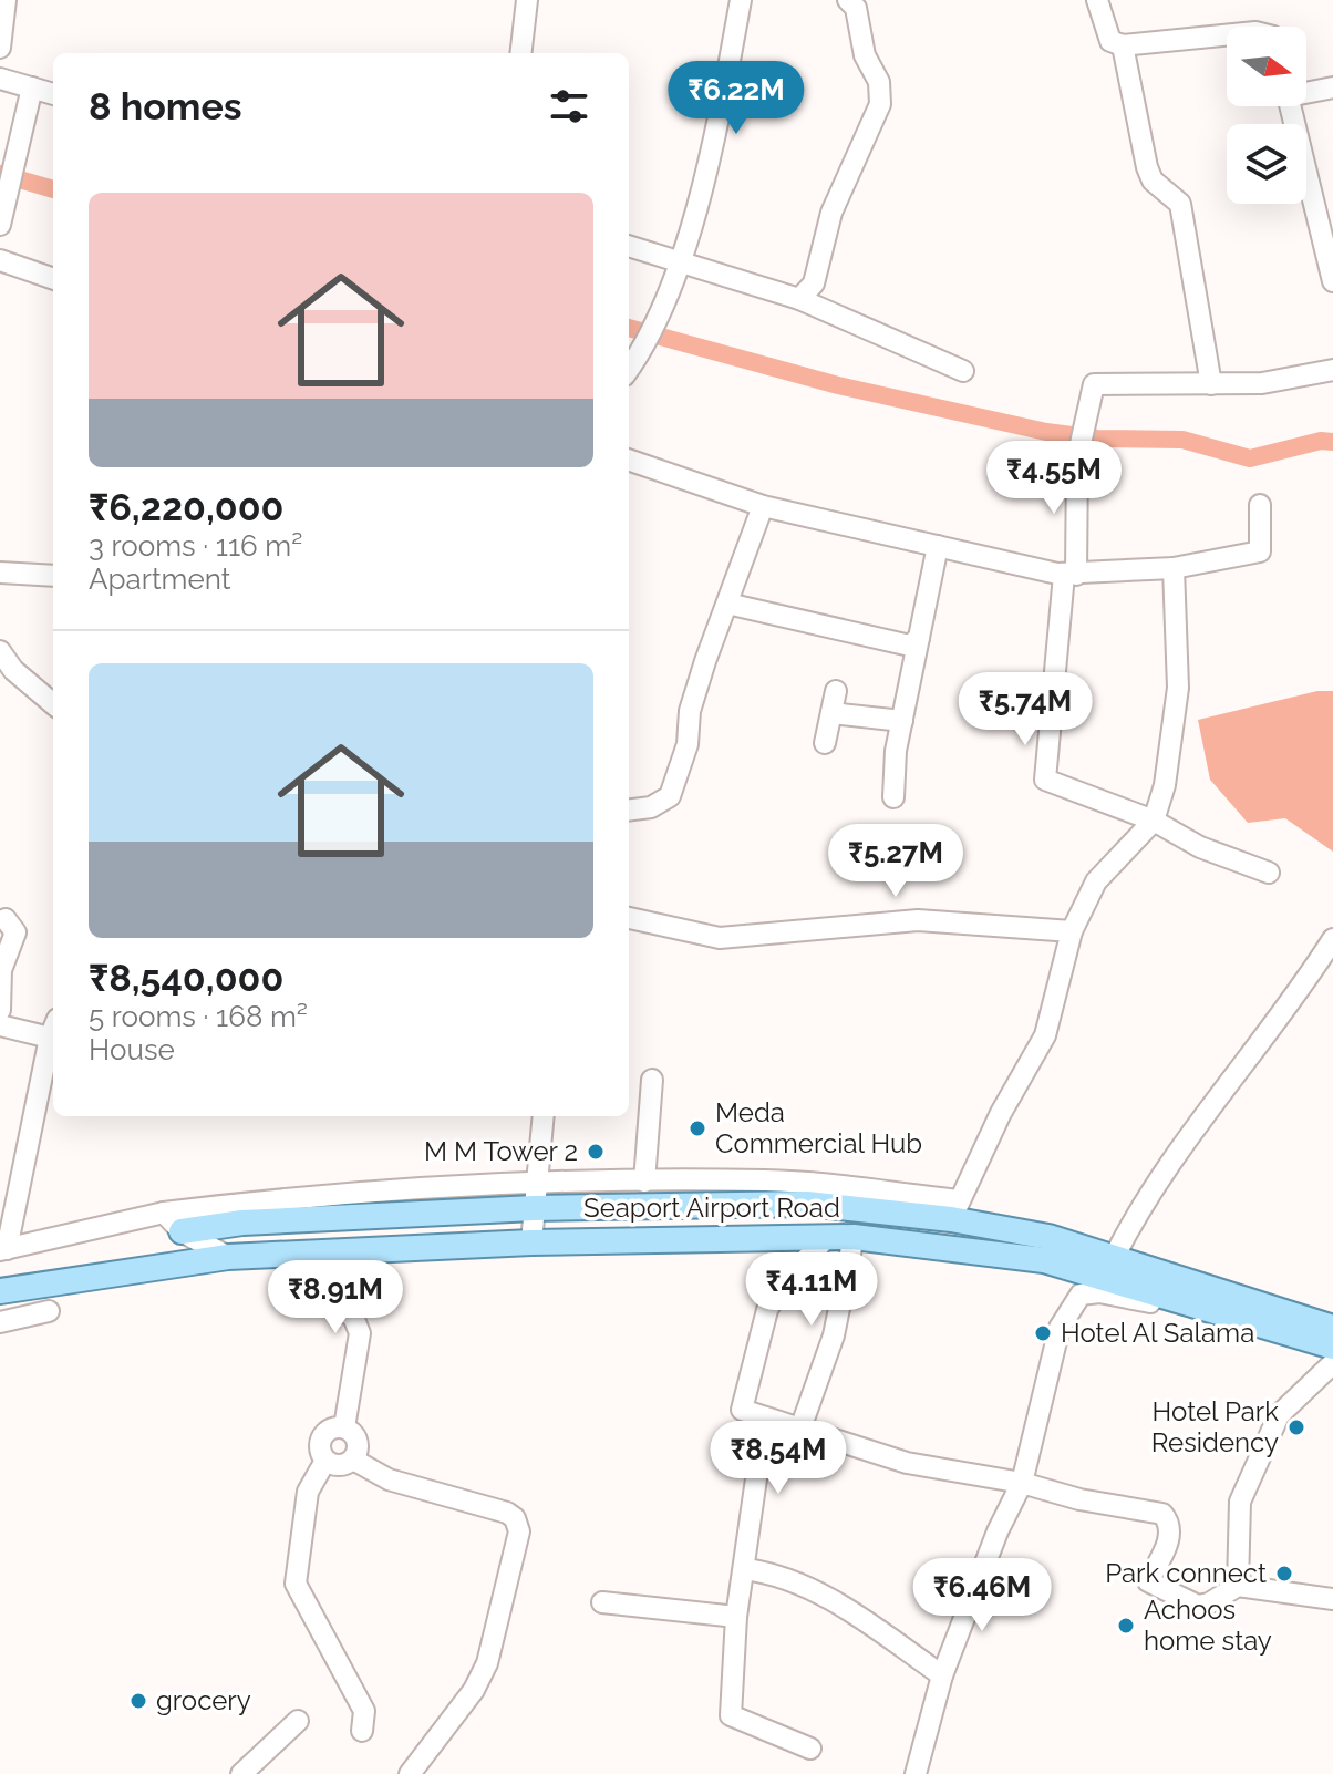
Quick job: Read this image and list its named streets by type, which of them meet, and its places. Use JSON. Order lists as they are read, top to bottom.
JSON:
{
  "streets": {
    "main road": ["Seaport Airport Road"]
  },
  "places": [
    "Meda Commercial Hub",
    "M M Tower 2",
    "Hotel Al Salama",
    "Hotel Park Residency",
    "Park connect",
    "Achoos home stay",
    "grocery"
  ],
  "north": "right",
  "page": {
    "heading": "8 homes",
    "price": [
      "₹6.22M",
      "₹4.55M",
      "₹5.74M",
      "₹5.27M",
      "₹4.11M",
      "₹8.91M",
      "₹8.54M",
      "₹6.46M"
    ],
    "list": [
      {
        "name": "₹6,220,000",
        "note": "3 rooms · 116 m² · Apartment"
      },
      {
        "name": "₹8,540,000",
        "note": "5 rooms · 168 m² · House"
      }
    ]
  }
}
